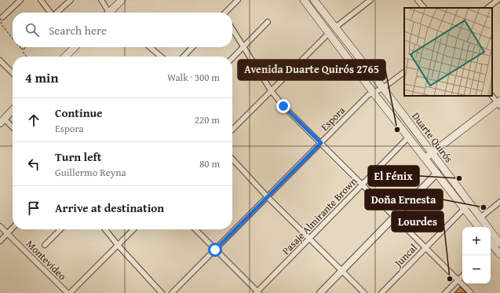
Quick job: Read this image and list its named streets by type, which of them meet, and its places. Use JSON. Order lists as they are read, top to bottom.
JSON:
{
  "streets": {
    "main road": ["Duarte Quirós"],
    "street": [
      "Espora",
      "Pasaje Almirante Brown",
      "Juncal",
      "Montevideo"
    ]
  },
  "crossings": [
    ["Espora", "Duarte Quirós"],
    ["Duarte Quirós", "Pasaje Almirante Brown"],
    ["Duarte Quirós", "Juncal"]
  ],
  "places": [
    "Avenida Duarte Quirós 2765",
    "El Fénix",
    "Doña Ernesta",
    "Lourdes"
  ],
  "page": {
    "search": "Search here",
    "heading": ["4 min", "Walk · 300 m"],
    "list": [
      ["Continue", "Espora", "220 m"],
      ["Turn left", "Guillermo Reyna", "80 m"],
      "Arrive at destination"
    ],
    "map_buttons": ["+", "−"]
  }
}
